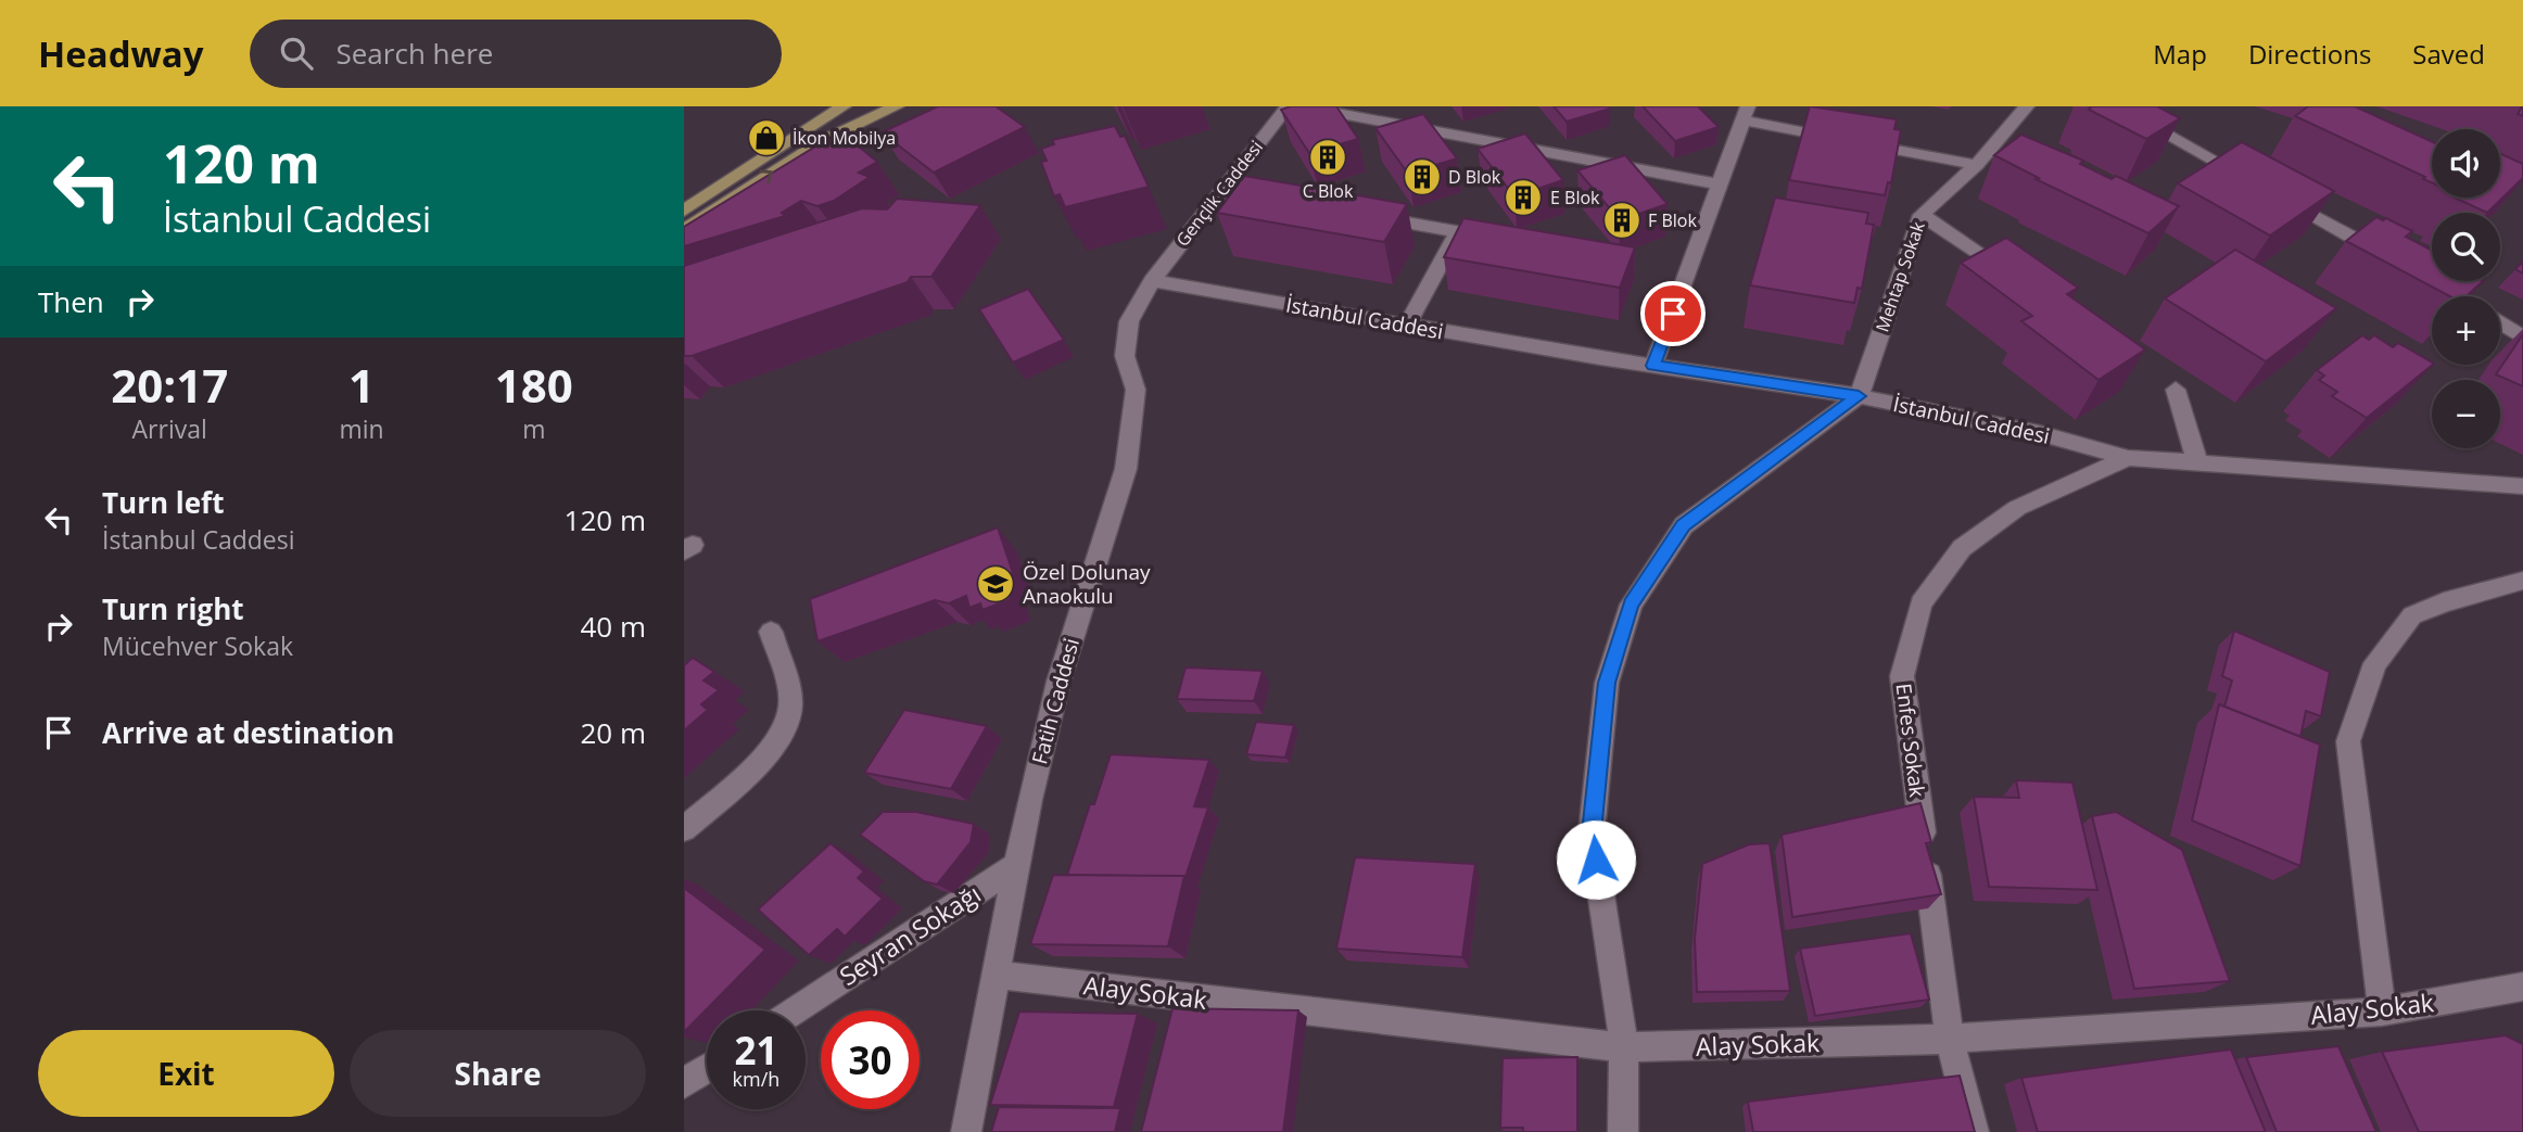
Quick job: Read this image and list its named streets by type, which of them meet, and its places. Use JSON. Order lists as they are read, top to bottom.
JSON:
{
  "streets": {
    "street": [
      "Gençlik Caddesi",
      "Mehtap Sokak",
      "İstanbul Caddesi",
      "Fatih Caddesi",
      "Enfes Sokak",
      "Seyran Sokağı",
      "Alay Sokak"
    ]
  },
  "crossings": [
    ["Gençlik Caddesi", "İstanbul Caddesi"],
    ["Gençlik Caddesi", "Fatih Caddesi"],
    ["Mehtap Sokak", "İstanbul Caddesi"],
    ["İstanbul Caddesi", "Fatih Caddesi"],
    ["İstanbul Caddesi", "Enfes Sokak"],
    ["Fatih Caddesi", "Seyran Sokağı"],
    ["Fatih Caddesi", "Alay Sokak"],
    ["Enfes Sokak", "Alay Sokak"]
  ],
  "places": {
    "shop": ["İkon Mobilya"],
    "building": [
      "C Blok",
      "D Blok",
      "E Blok",
      "F Blok"
    ],
    "school or university": ["Özel Dolunay Anaokulu"]
  },
  "page": {
    "header": "Headway",
    "search": "Search here",
    "nav": ["Map", "Directions", "Saved"],
    "turn": ["120 m", "İstanbul Caddesi"],
    "map_buttons": ["+", "−"],
    "then": "Then",
    "eta": [
      "20:17",
      "Arrival",
      "1",
      "min",
      "180",
      "m"
    ],
    "list": [
      {
        "name": "Turn left",
        "note": "İstanbul Caddesi",
        "value": "120 m"
      },
      {
        "name": "Turn right",
        "note": "Mücehver Sokak",
        "value": "40 m"
      },
      {
        "name": "Arrive at destination",
        "value": "20 m"
      }
    ],
    "speed": "21 km/h",
    "limit": "30",
    "buttons": ["Exit", "Share"]
  }
}
